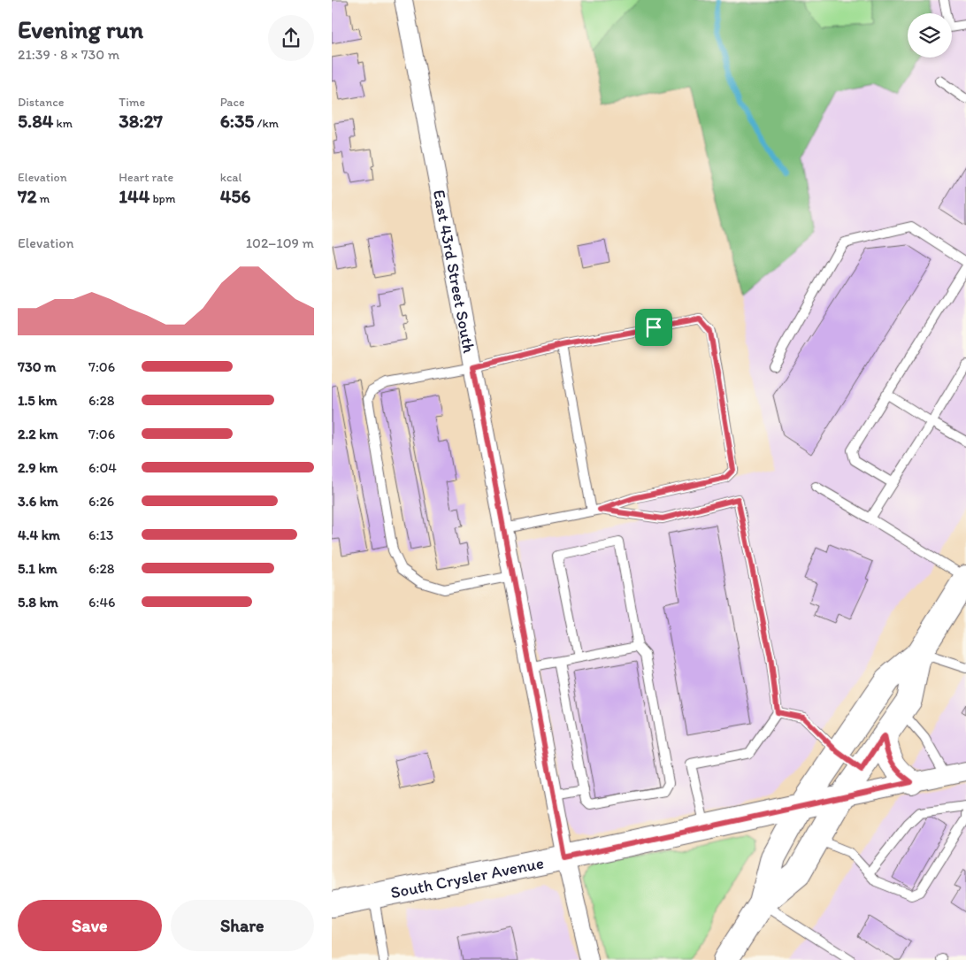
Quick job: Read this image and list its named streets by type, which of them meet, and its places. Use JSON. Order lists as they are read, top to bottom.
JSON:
{
  "streets": {
    "main road": ["South Crysler Avenue"],
    "street": ["East 43rd Street South"]
  },
  "crossings": [
    ["East 43rd Street South", "South Crysler Avenue"]
  ],
  "page": {
    "heading": ["Evening run", "21:39 · 8 × 730 m"],
    "stats": [
      ["Distance", "5.84 km"],
      ["Time", "38:27"],
      ["Pace", "6:35 /km"],
      ["Elevation", "72 m"],
      ["Heart rate", "144 bpm"],
      ["kcal", "456"]
    ],
    "chart": ["Elevation", "102–109 m"],
    "list": [
      {
        "name": "730 m",
        "note": "7:06"
      },
      {
        "name": "1.5 km",
        "note": "6:28"
      },
      {
        "name": "2.2 km",
        "note": "7:06"
      },
      {
        "name": "2.9 km",
        "note": "6:04"
      },
      {
        "name": "3.6 km",
        "note": "6:26"
      },
      {
        "name": "4.4 km",
        "note": "6:13"
      },
      {
        "name": "5.1 km",
        "note": "6:28"
      },
      {
        "name": "5.8 km",
        "note": "6:46"
      }
    ],
    "buttons": ["Save", "Share"]
  }
}
